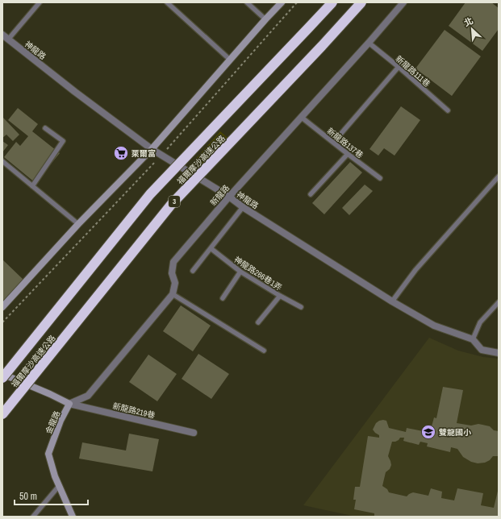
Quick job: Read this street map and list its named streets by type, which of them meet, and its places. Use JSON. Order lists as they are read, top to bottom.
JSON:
{
  "streets": {
    "highway": ["福爾摩沙高速公路", "3"],
    "street": [
      "神龍路",
      "新龍路",
      "新龍路219巷",
      "金龍路"
    ],
    "lane": ["新龍路111巷", "新龍路137巷", "神龍路266巷1弄"]
  },
  "crossings": [
    ["神龍路", "新龍路"],
    ["新龍路111巷", "新龍路"],
    ["新龍路137巷", "新龍路"],
    ["新龍路219巷", "金龍路"]
  ],
  "places": {
    "supermarket": ["萊爾富"],
    "school or university": ["雙龍國小"]
  },
  "scale_bar": "50 m",
  "north": "top left"
}
